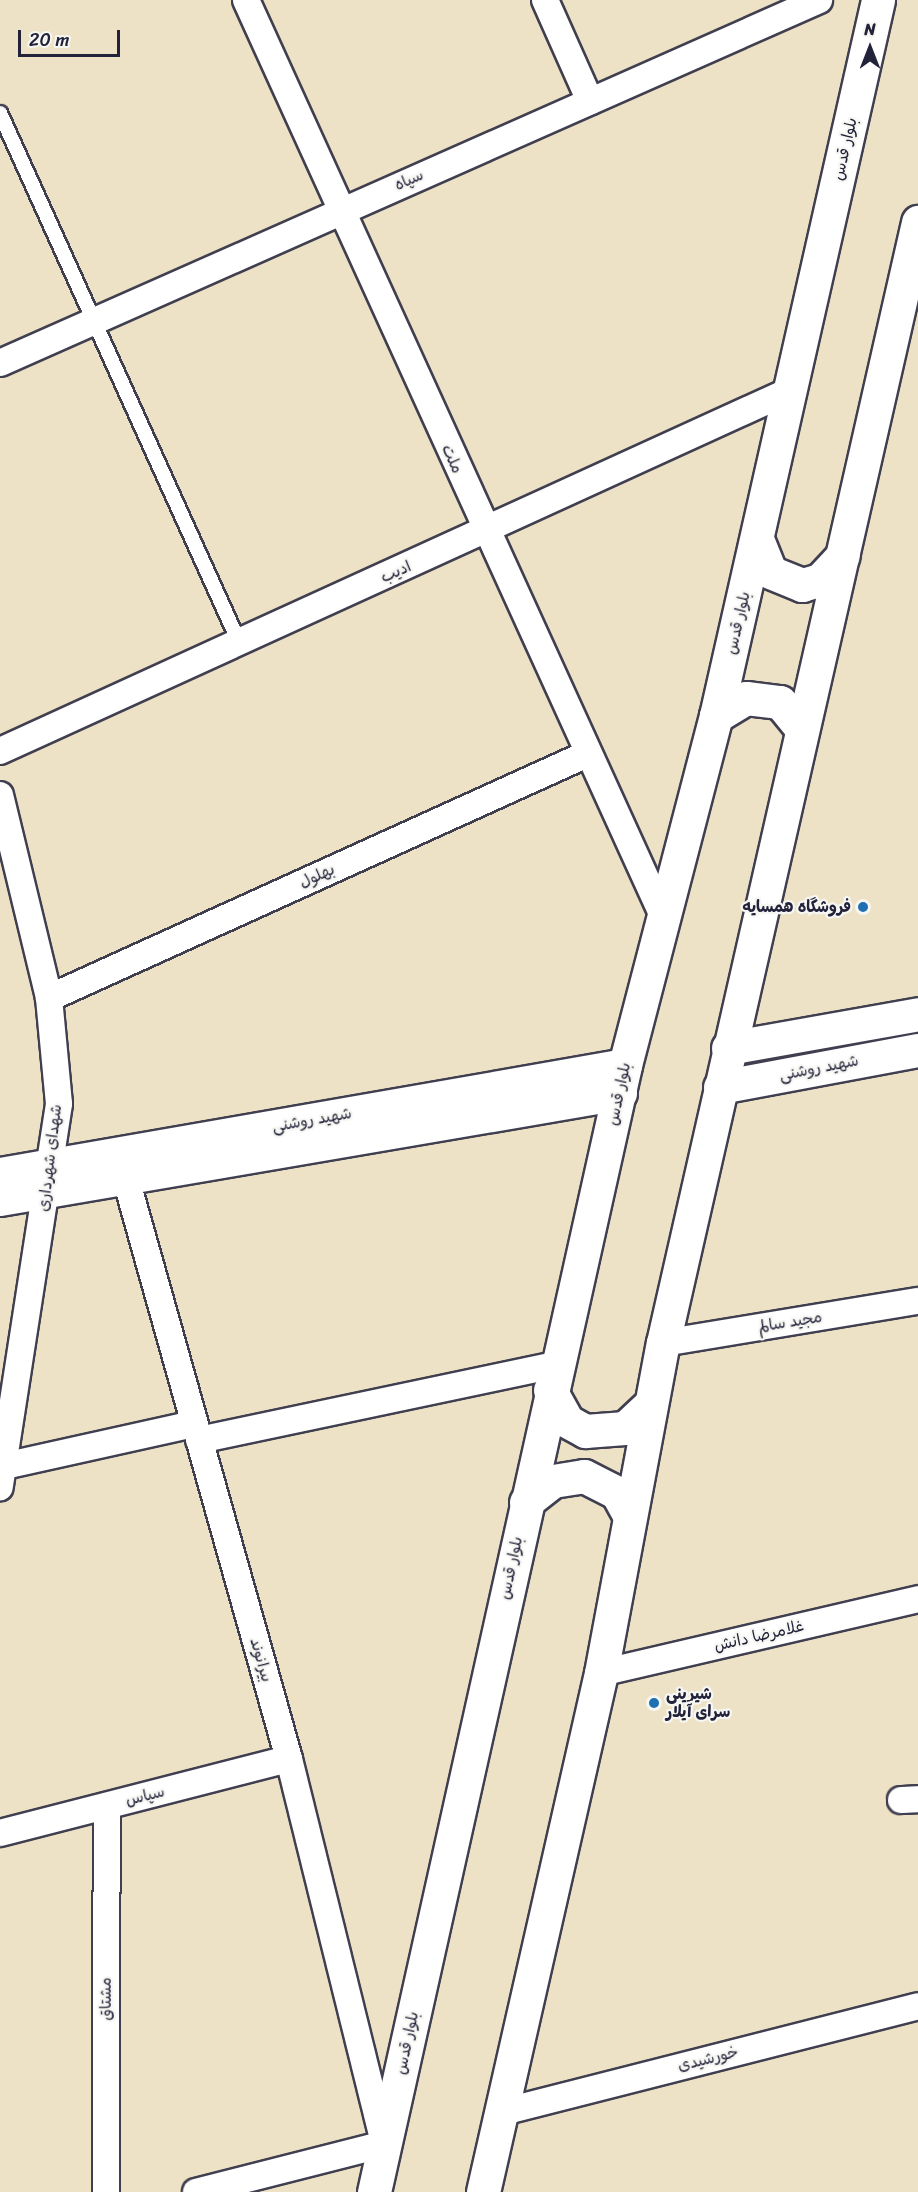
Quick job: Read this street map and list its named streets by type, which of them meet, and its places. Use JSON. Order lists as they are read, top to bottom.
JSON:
{
  "streets": {
    "main road": ["بلوار قدس", "شهید روشنی"],
    "street": [
      "سپاه",
      "ملت",
      "ادیب",
      "بهلول",
      "شهدای شهرداری",
      "مجید سالم",
      "غلامرضا دانش",
      "بیرانوند",
      "سپاس",
      "مشتاق",
      "خورشیدی"
    ]
  },
  "crossings": [
    ["بلوار قدس", "ملت"],
    ["بلوار قدس", "ادیب"],
    ["بلوار قدس", "شهید روشنی"],
    ["بلوار قدس", "بیرانوند"],
    ["سپاه", "ملت"],
    ["ملت", "ادیب"],
    ["ملت", "بهلول"],
    ["بهلول", "شهدای شهرداری"],
    ["شهید روشنی", "شهدای شهرداری"],
    ["شهید روشنی", "بیرانوند"],
    ["بیرانوند", "سپاس"],
    ["سپاس", "مشتاق"]
  ],
  "places": ["فروشگاه همسایه", "شیرینی سرای آیلار"],
  "scale_bar": "20 m",
  "north": "top"
}
